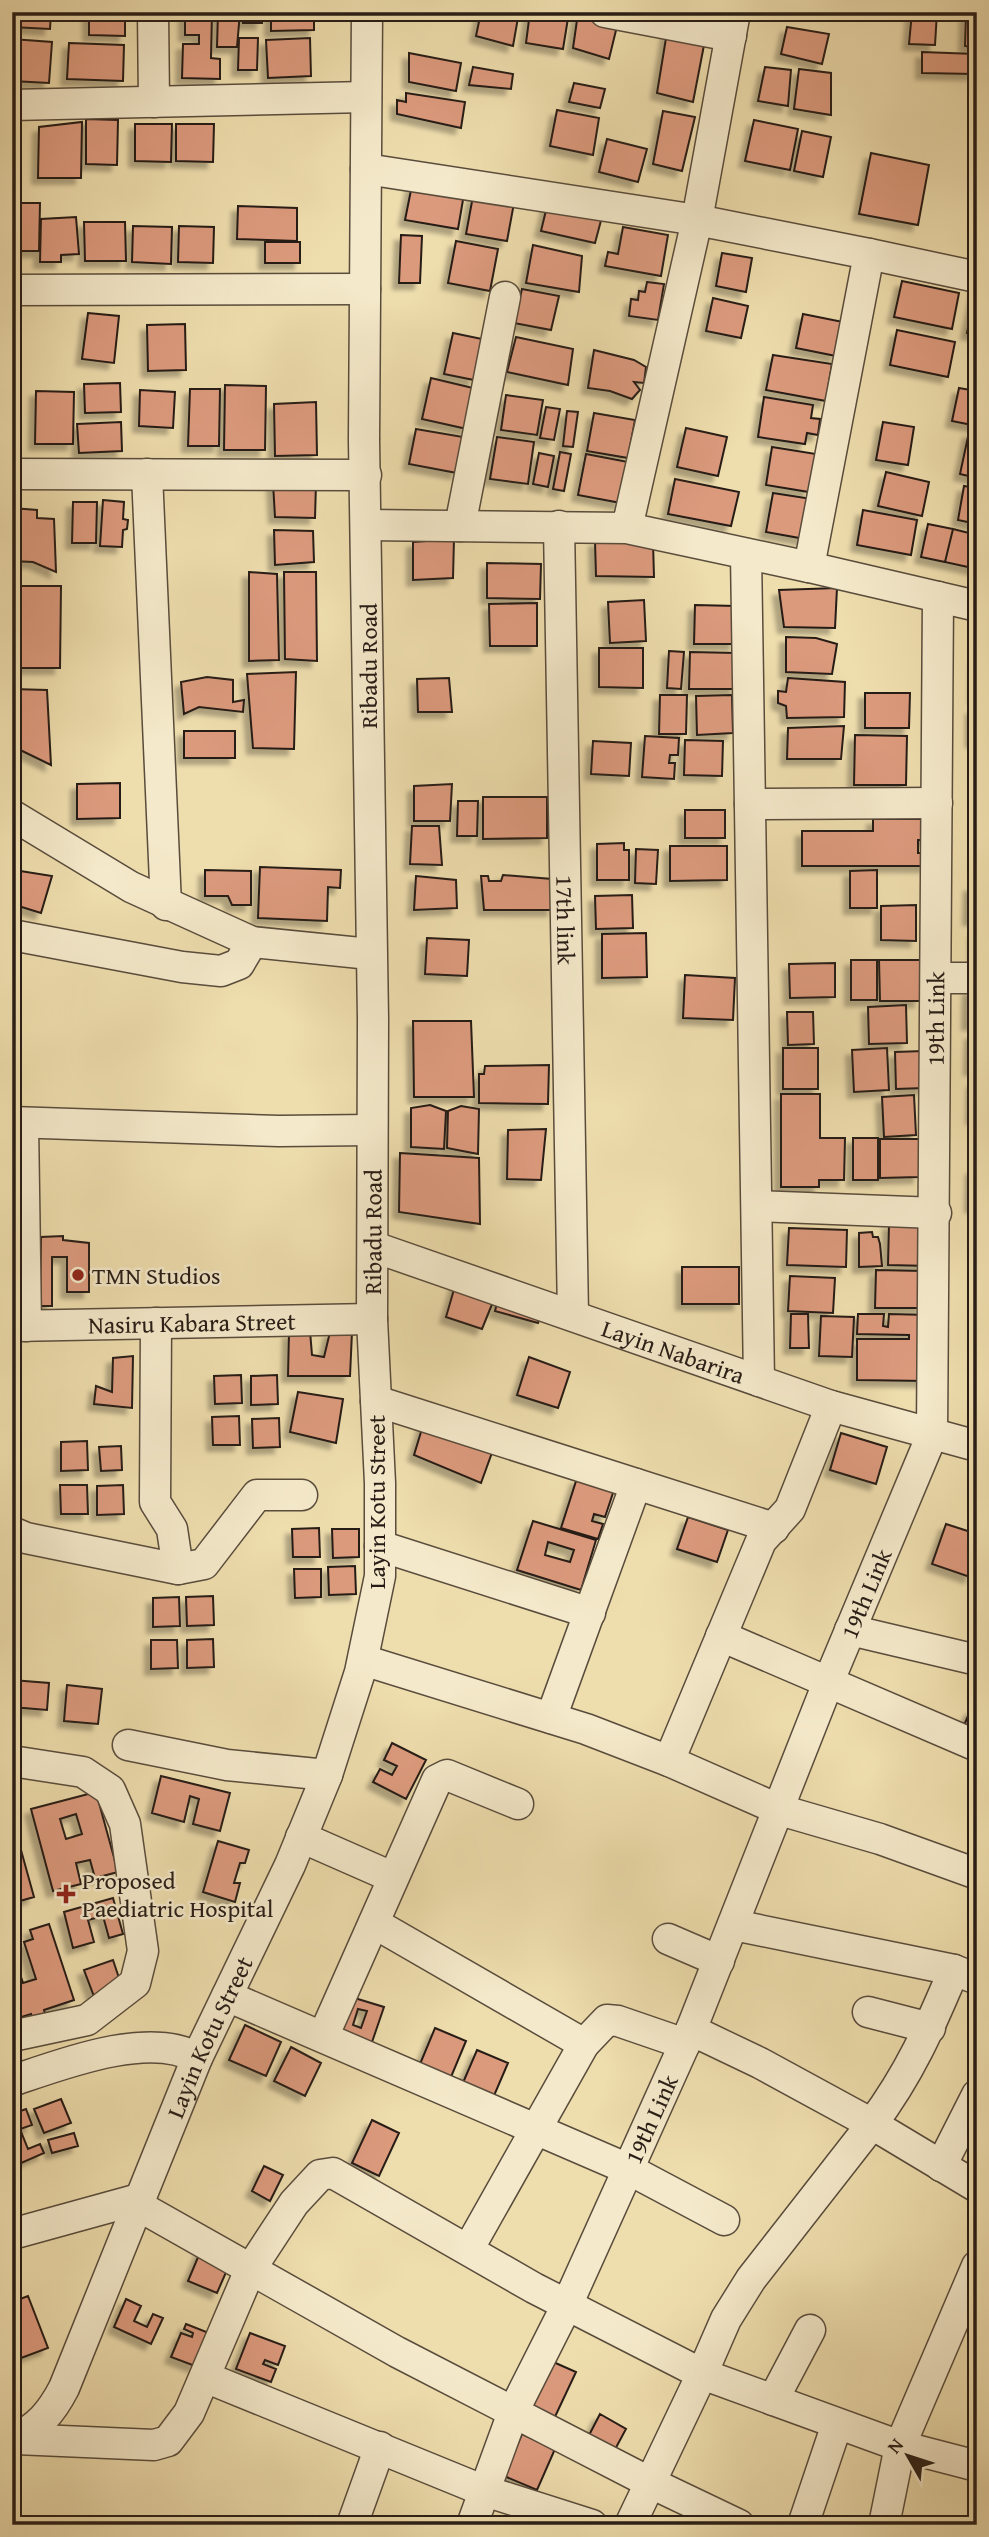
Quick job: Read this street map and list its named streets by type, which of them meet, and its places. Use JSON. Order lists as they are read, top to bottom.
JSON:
{
  "streets": {
    "street": [
      "Ribadu Road",
      "17th link",
      "19th Link",
      "Nasiru Kabara Street",
      "Layin Nabarira",
      "Layin Kotu Street"
    ]
  },
  "crossings": [
    ["Ribadu Road", "Nasiru Kabara Street"],
    ["Ribadu Road", "Layin Nabarira"],
    ["Ribadu Road", "Layin Kotu Street"],
    ["17th link", "Layin Nabarira"],
    ["19th Link", "Layin Nabarira"],
    ["Nasiru Kabara Street", "Layin Kotu Street"]
  ],
  "places": {
    "other": ["TMN Studios"],
    "health": ["Proposed Paediatric Hospital"]
  },
  "north": "top left"
}
